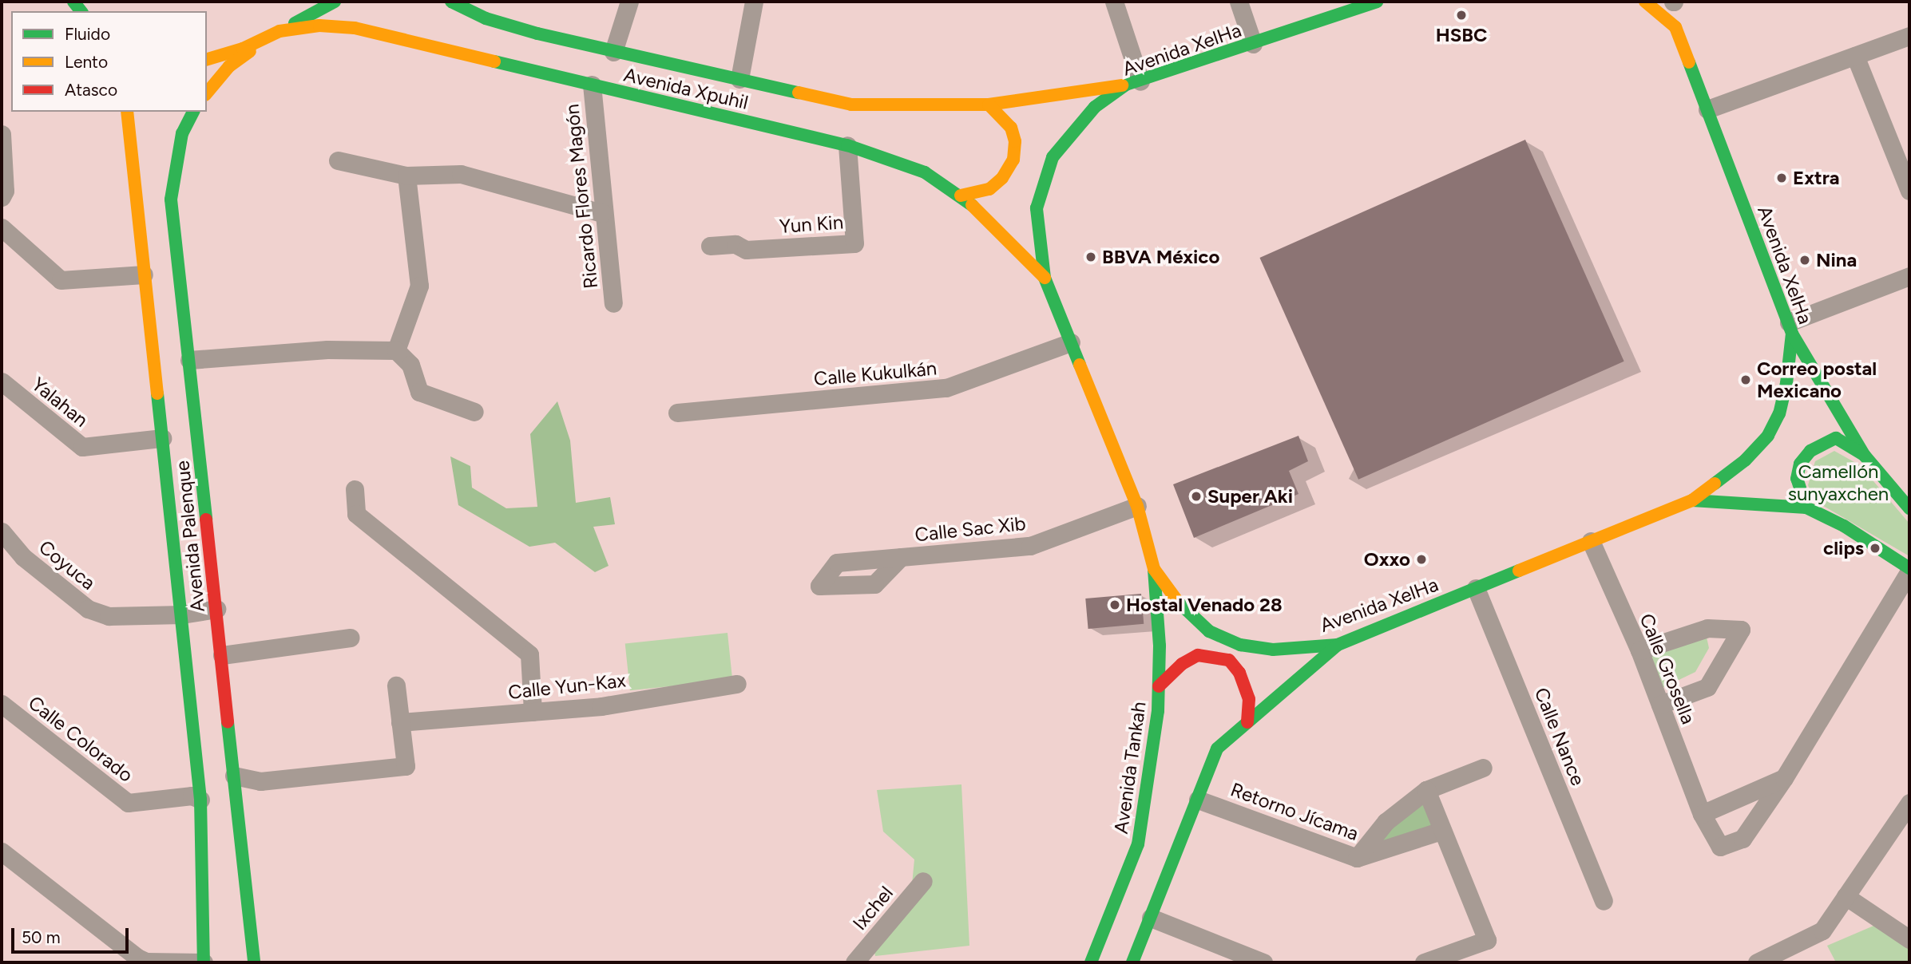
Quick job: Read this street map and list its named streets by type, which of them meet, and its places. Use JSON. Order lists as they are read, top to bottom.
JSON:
{
  "streets": {
    "street": [
      "Avenida XelHa",
      "Avenida Xpuhil",
      "Ricardo Flores Magón",
      "Yun Kin",
      "Calle Kukulkán",
      "Yalahan",
      "Calle Sac Xib",
      "Avenida Palenque",
      "Coyuca",
      "Calle Grosella",
      "Calle Yun-Kax",
      "Calle Nance",
      "Calle Colorado",
      "Avenida Tankah",
      "Retorno Jícama",
      "Ixchel"
    ]
  },
  "crossings": [
    ["Avenida XelHa", "Avenida Xpuhil"],
    ["Avenida XelHa", "Calle Kukulkán"],
    ["Avenida XelHa", "Calle Sac Xib"],
    ["Avenida XelHa", "Calle Grosella"],
    ["Avenida XelHa", "Calle Nance"],
    ["Avenida XelHa", "Avenida Tankah"],
    ["Avenida Xpuhil", "Ricardo Flores Magón"],
    ["Avenida Xpuhil", "Yun Kin"],
    ["Yalahan", "Avenida Palenque"],
    ["Avenida Palenque", "Coyuca"],
    ["Avenida Palenque", "Calle Colorado"]
  ],
  "parks": ["Camellón sunyaxchen"],
  "places": [
    "HSBC",
    "Extra",
    "BBVA México",
    "Nina",
    "Correo postal Mexicano",
    "Super Aki",
    "clips",
    "Oxxo",
    "Hostal Venado 28"
  ],
  "legend": ["Fluido", "Lento", "Atasco"],
  "scale_bar": "50 m"
}
